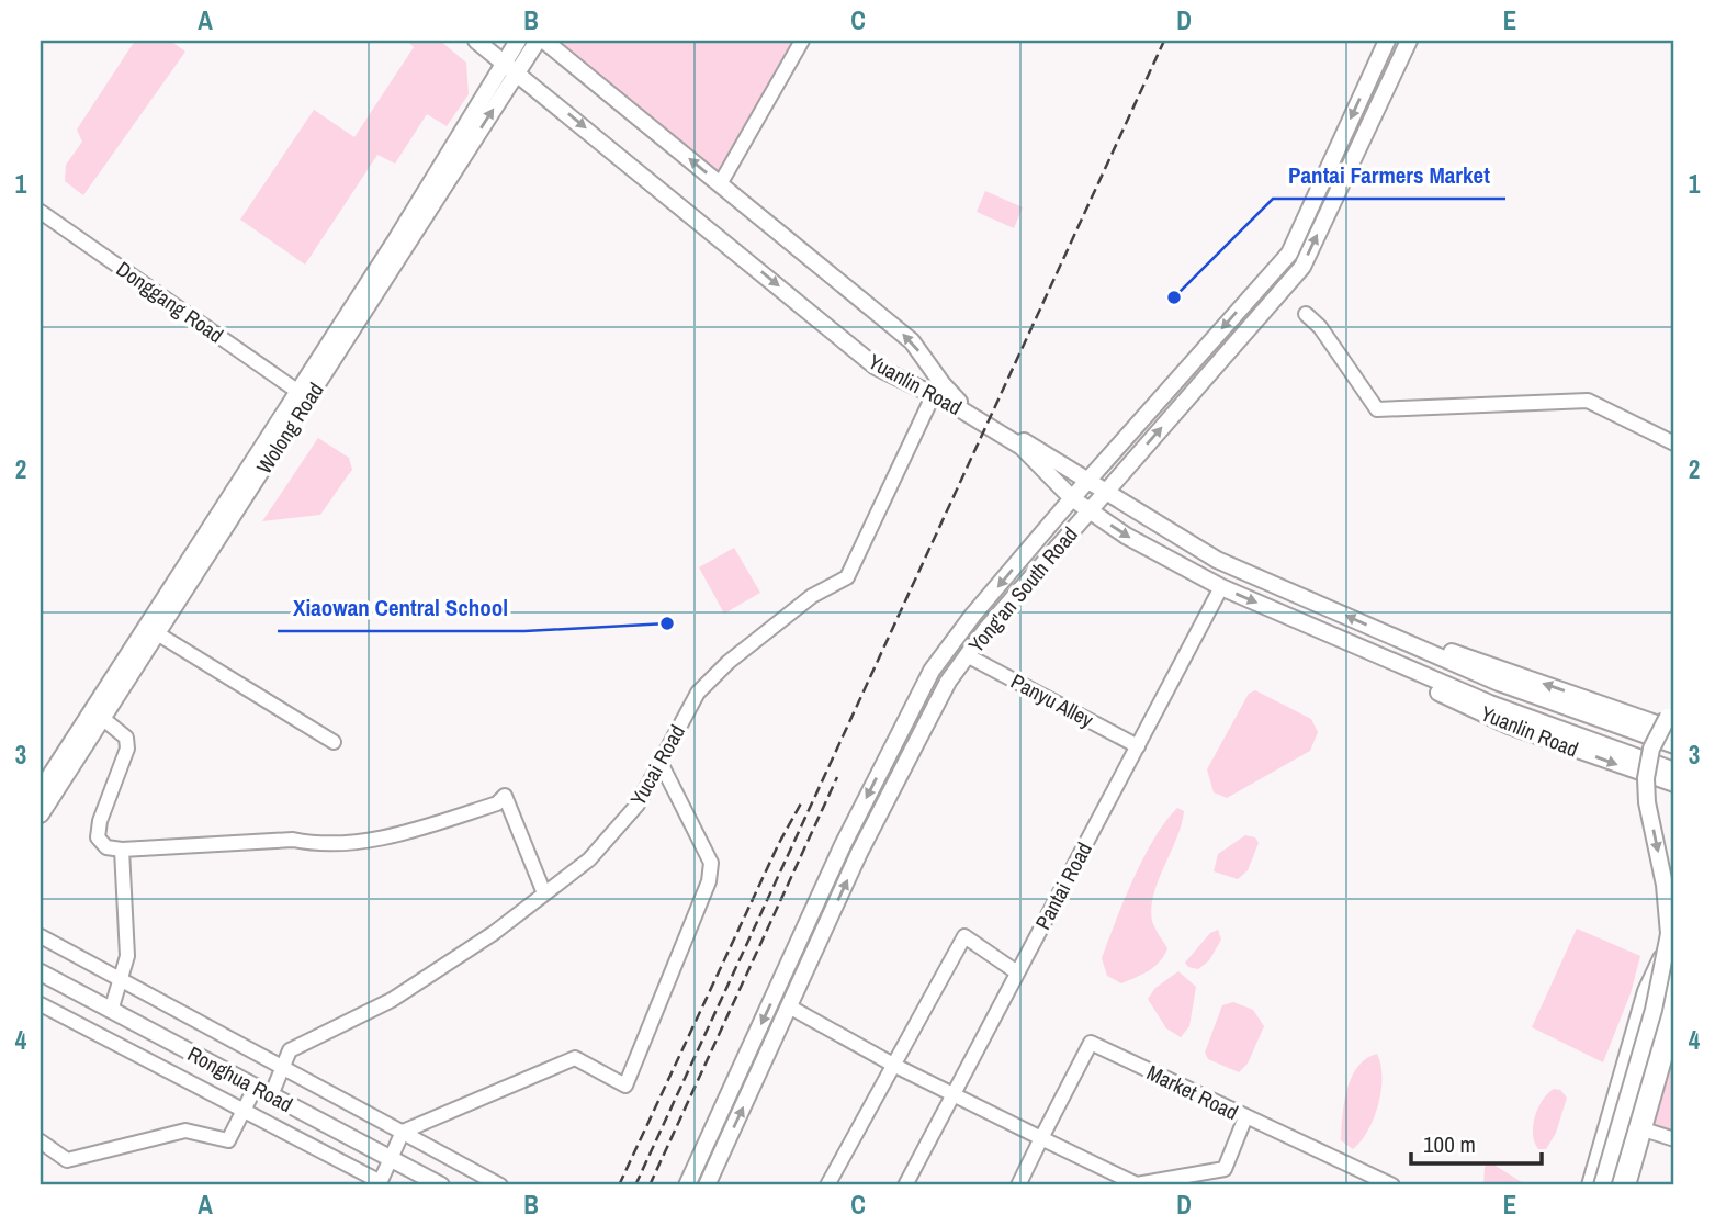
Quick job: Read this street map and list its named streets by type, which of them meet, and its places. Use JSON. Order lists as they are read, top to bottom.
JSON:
{
  "streets": {
    "main road": [
      "Yuanlin Road",
      "Wolong Road",
      "Yong'an South Road",
      "Ronghua Road"
    ],
    "street": [
      "Donggang Road",
      "Panyu Alley",
      "Yucai Road",
      "Pantai Road",
      "Market Road"
    ]
  },
  "crossings": [
    ["Donggang Road", "Wolong Road"],
    ["Yuanlin Road", "Wolong Road"],
    ["Yuanlin Road", "Yong'an South Road"],
    ["Yuanlin Road", "Yucai Road"],
    ["Yuanlin Road", "Pantai Road"],
    ["Yong'an South Road", "Panyu Alley"],
    ["Panyu Alley", "Pantai Road"],
    ["Yucai Road", "Ronghua Road"]
  ],
  "places": ["Pantai Farmers Market", "Xiaowan Central School"],
  "scale_bar": "100 m",
  "grid": {
    "columns": [
      "A",
      "B",
      "C",
      "D",
      "E"
    ],
    "rows": [
      "1",
      "2",
      "3",
      "4"
    ]
  }
}
